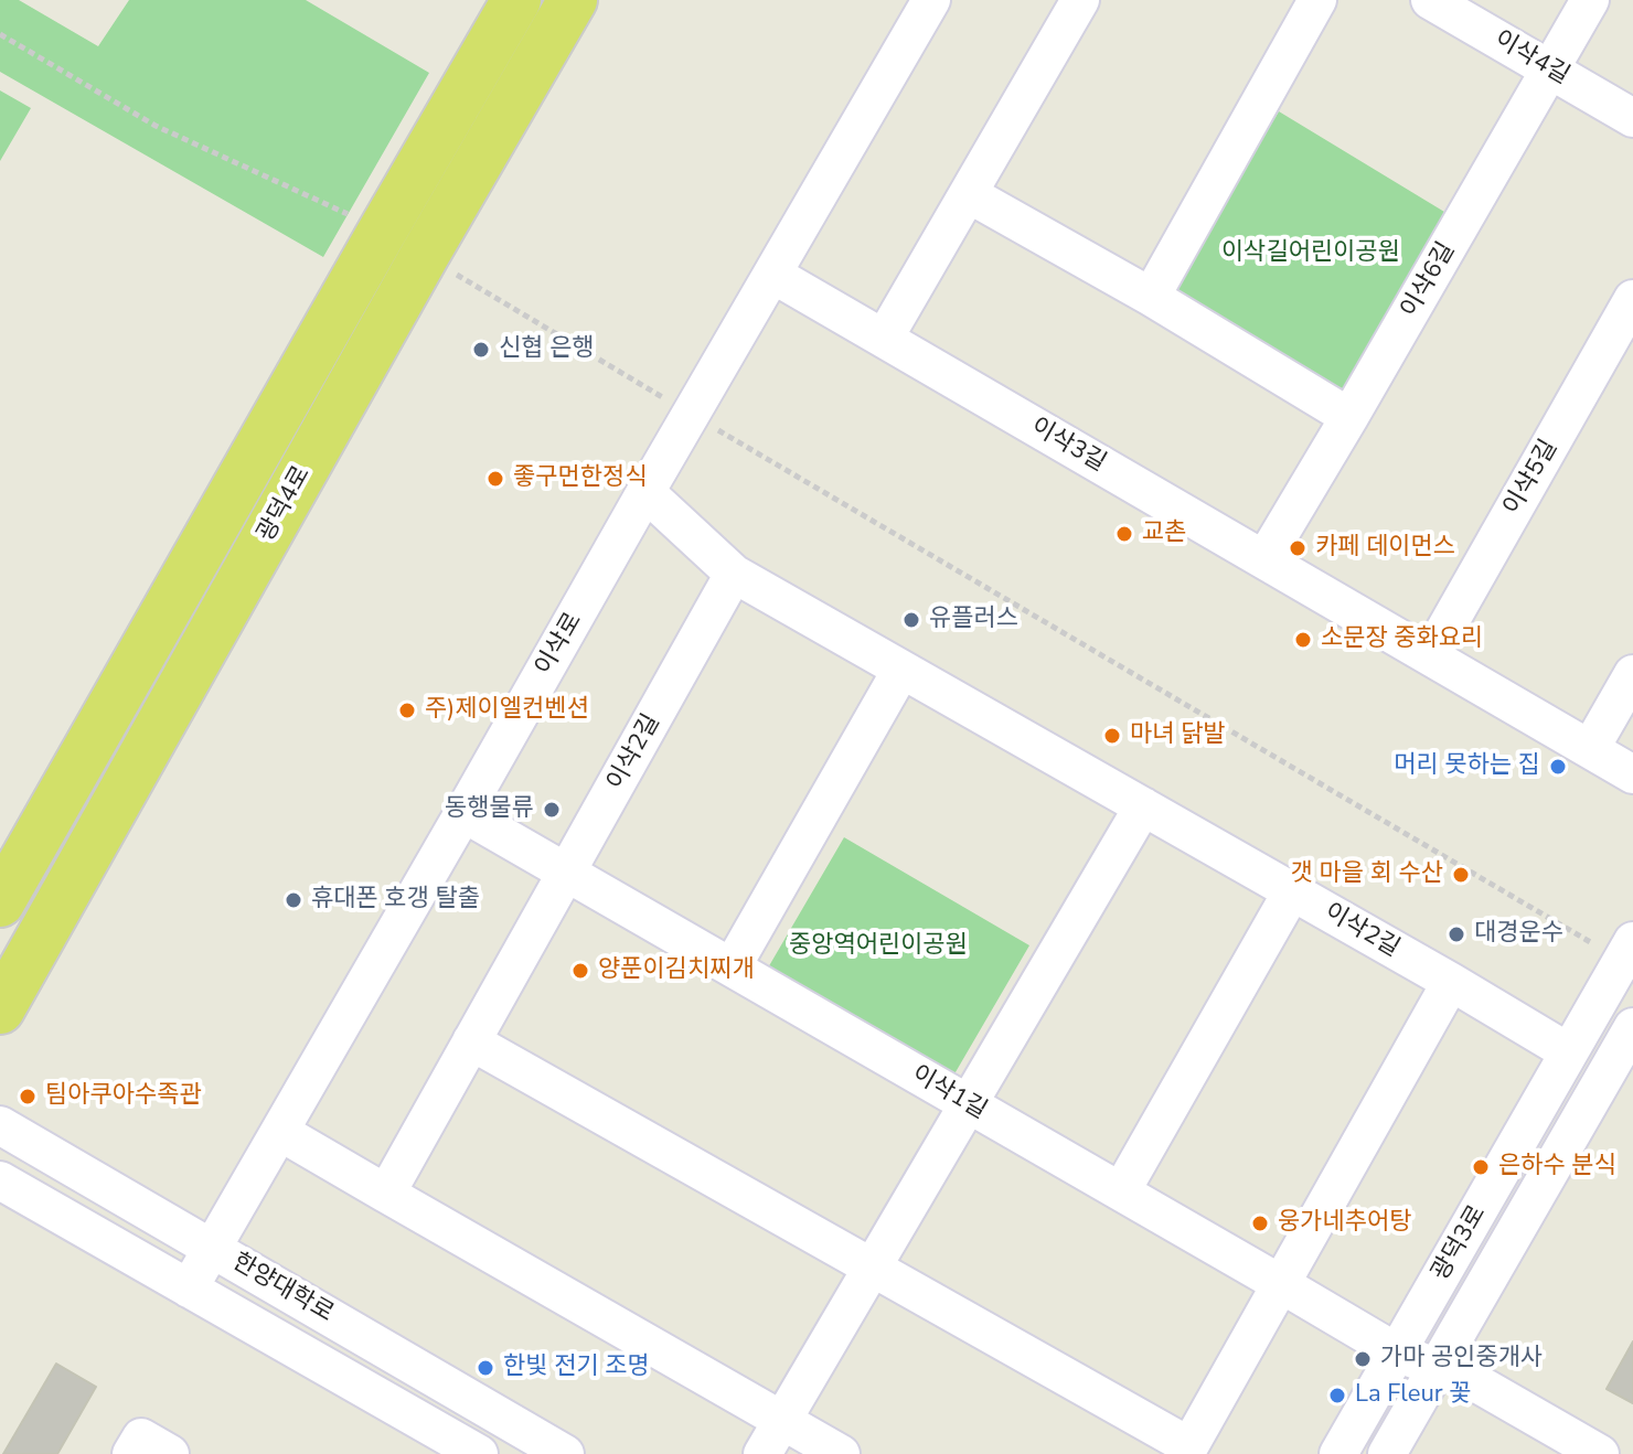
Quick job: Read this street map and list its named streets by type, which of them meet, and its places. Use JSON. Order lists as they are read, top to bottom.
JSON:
{
  "streets": {
    "main road": ["광덕4로"],
    "street": [
      "이삭4길",
      "이삭6길",
      "이삭3길",
      "이삭5길",
      "이삭로",
      "이삭2길",
      "이삭1길",
      "광덕3로",
      "한양대학로"
    ]
  },
  "crossings": [
    ["이삭4길", "이삭6길"],
    ["이삭6길", "이삭3길"],
    ["이삭3길", "이삭5길"],
    ["이삭3길", "이삭로"],
    ["이삭로", "이삭1길"],
    ["이삭로", "한양대학로"],
    ["이삭2길", "이삭1길"],
    ["이삭2길", "광덕3로"],
    ["이삭1길", "광덕3로"]
  ],
  "parks": ["이삭길어린이공원", "중앙역어린이공원"],
  "places": [
    "신협 은행",
    "좋구먼한정식",
    "교촌",
    "카페 데이먼스",
    "유플러스",
    "소문장 중화요리",
    "주)제이엘컨벤션",
    "마녀 닭발",
    "머리 못하는 집",
    "동행물류",
    "갯 마을 회 수산",
    "휴대폰 호갱 탈출",
    "대경운수",
    "양푼이김치찌개",
    "팀아쿠아수족관",
    "은하수 분식",
    "웅가네추어탕",
    "가마 공인중개사",
    "한빛 전기 조명",
    "La Fleur 꽃"
  ]
}
